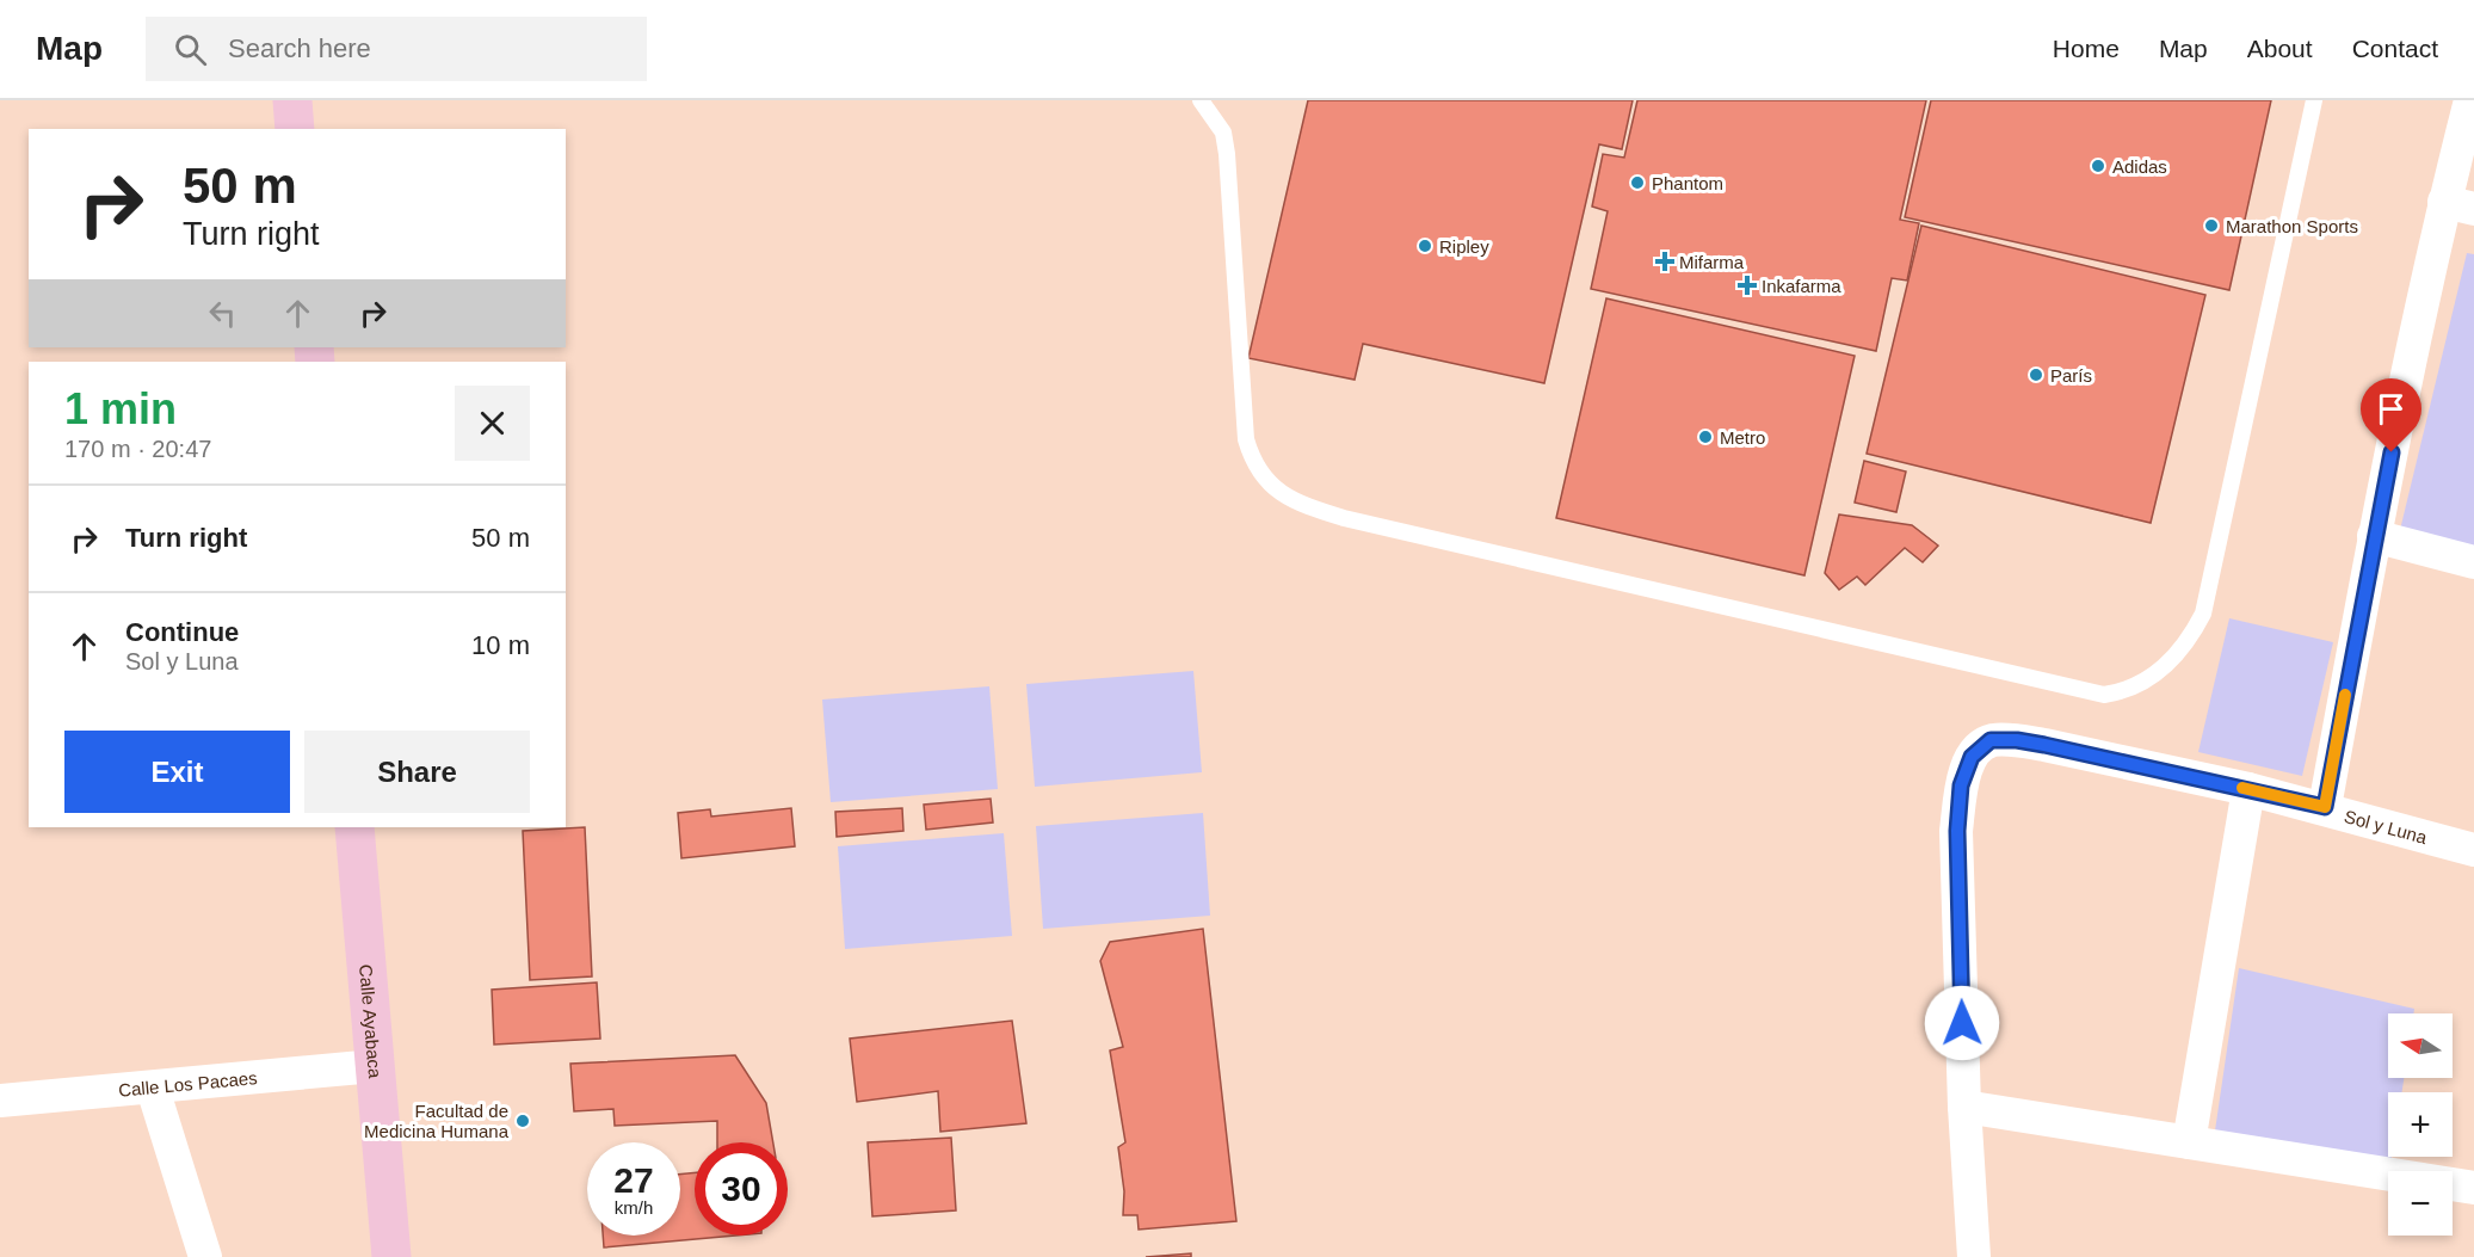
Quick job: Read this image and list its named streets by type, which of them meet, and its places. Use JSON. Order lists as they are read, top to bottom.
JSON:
{
  "streets": {
    "main road": ["Calle Ayabaca"],
    "street": ["Sol y Luna", "Calle Los Pacaes"]
  },
  "crossings": [
    ["Calle Ayabaca", "Calle Los Pacaes"]
  ],
  "places": {
    "other": [
      "Adidas",
      "Phantom",
      "Marathon Sports",
      "Ripley",
      "París",
      "Metro",
      "Facultad de Medicina Humana"
    ],
    "health": ["Mifarma", "Inkafarma"]
  },
  "north": "left",
  "page": {
    "header": "Map",
    "search": "Search here",
    "nav": [
      "Home",
      "Map",
      "About",
      "Contact"
    ],
    "turn": ["50 m", "Turn right"],
    "heading": ["1 min", "170 m · 20:47"],
    "list": [
      {
        "name": "Turn right",
        "value": "50 m"
      },
      {
        "name": "Continue",
        "note": "Sol y Luna",
        "value": "10 m"
      }
    ],
    "buttons": ["Exit", "Share"],
    "map_buttons": ["+", "−"],
    "speed": "27 km/h",
    "limit": "30"
  }
}
